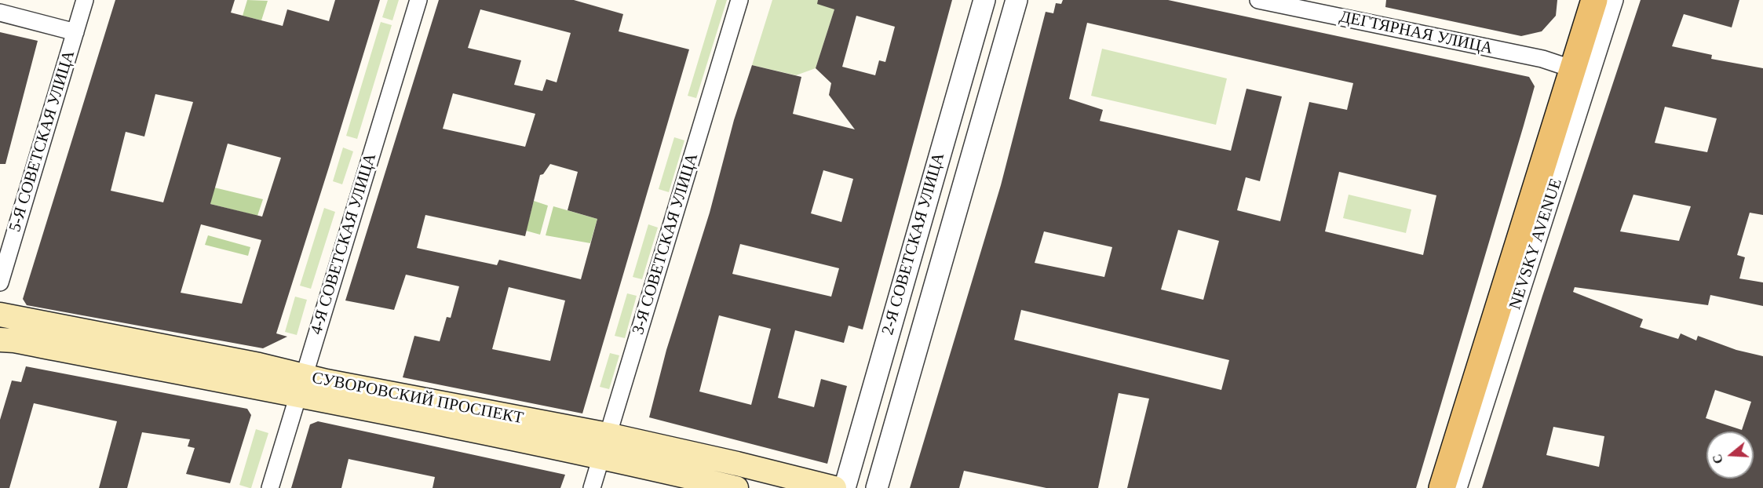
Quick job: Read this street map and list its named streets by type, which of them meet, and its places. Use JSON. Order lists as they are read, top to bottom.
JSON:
{
  "streets": {
    "main road": ["NEVSKY AVENUE", "СУВОРОВСКИЙ ПРОСПЕКТ"],
    "street": [
      "ДЕГТЯРНАЯ УЛИЦА",
      "5-Я СОВЕТСКАЯ УЛИЦА",
      "4-Я СОВЕТСКАЯ УЛИЦА",
      "3-Я СОВЕТСКАЯ УЛИЦА",
      "2-Я СОВЕТСКАЯ УЛИЦА"
    ]
  },
  "crossings": [
    ["ДЕГТЯРНАЯ УЛИЦА", "NEVSKY AVENUE"],
    ["4-Я СОВЕТСКАЯ УЛИЦА", "СУВОРОВСКИЙ ПРОСПЕКТ"],
    ["3-Я СОВЕТСКАЯ УЛИЦА", "СУВОРОВСКИЙ ПРОСПЕКТ"]
  ],
  "north": "left"
}
